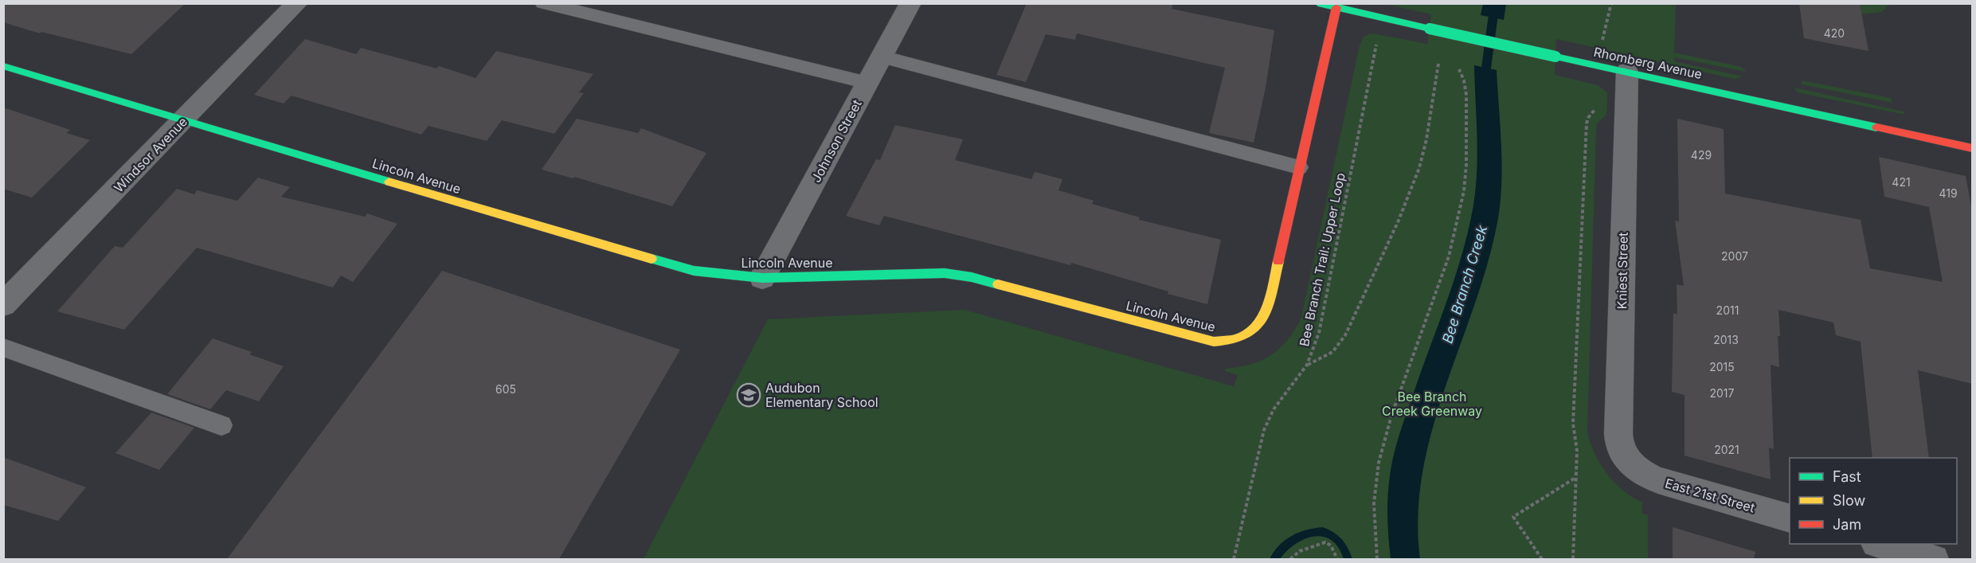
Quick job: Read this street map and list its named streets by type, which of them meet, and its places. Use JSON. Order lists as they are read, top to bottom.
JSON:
{
  "streets": {
    "street": [
      "Rhomberg Avenue",
      "Johnson Street",
      "Windsor Avenue",
      "Lincoln Avenue",
      "Kniest Street",
      "East 21st Street"
    ],
    "path": ["Bee Branch Trail: Upper Loop"]
  },
  "crossings": [
    ["Rhomberg Avenue", "Lincoln Avenue"],
    ["Rhomberg Avenue", "Kniest Street"],
    ["Johnson Street", "Lincoln Avenue"],
    ["Windsor Avenue", "Lincoln Avenue"],
    ["Kniest Street", "East 21st Street"]
  ],
  "water": ["Bee Branch Creek"],
  "parks": ["Bee Branch Creek Greenway"],
  "places": {
    "school or university": ["Audubon Elementary School"]
  },
  "house_numbers": [
    "420",
    "429",
    "421",
    "419",
    "2007",
    "2011",
    "2013",
    "2015",
    "605",
    "2017",
    "2021"
  ],
  "legend": ["Fast", "Slow", "Jam"]
}
